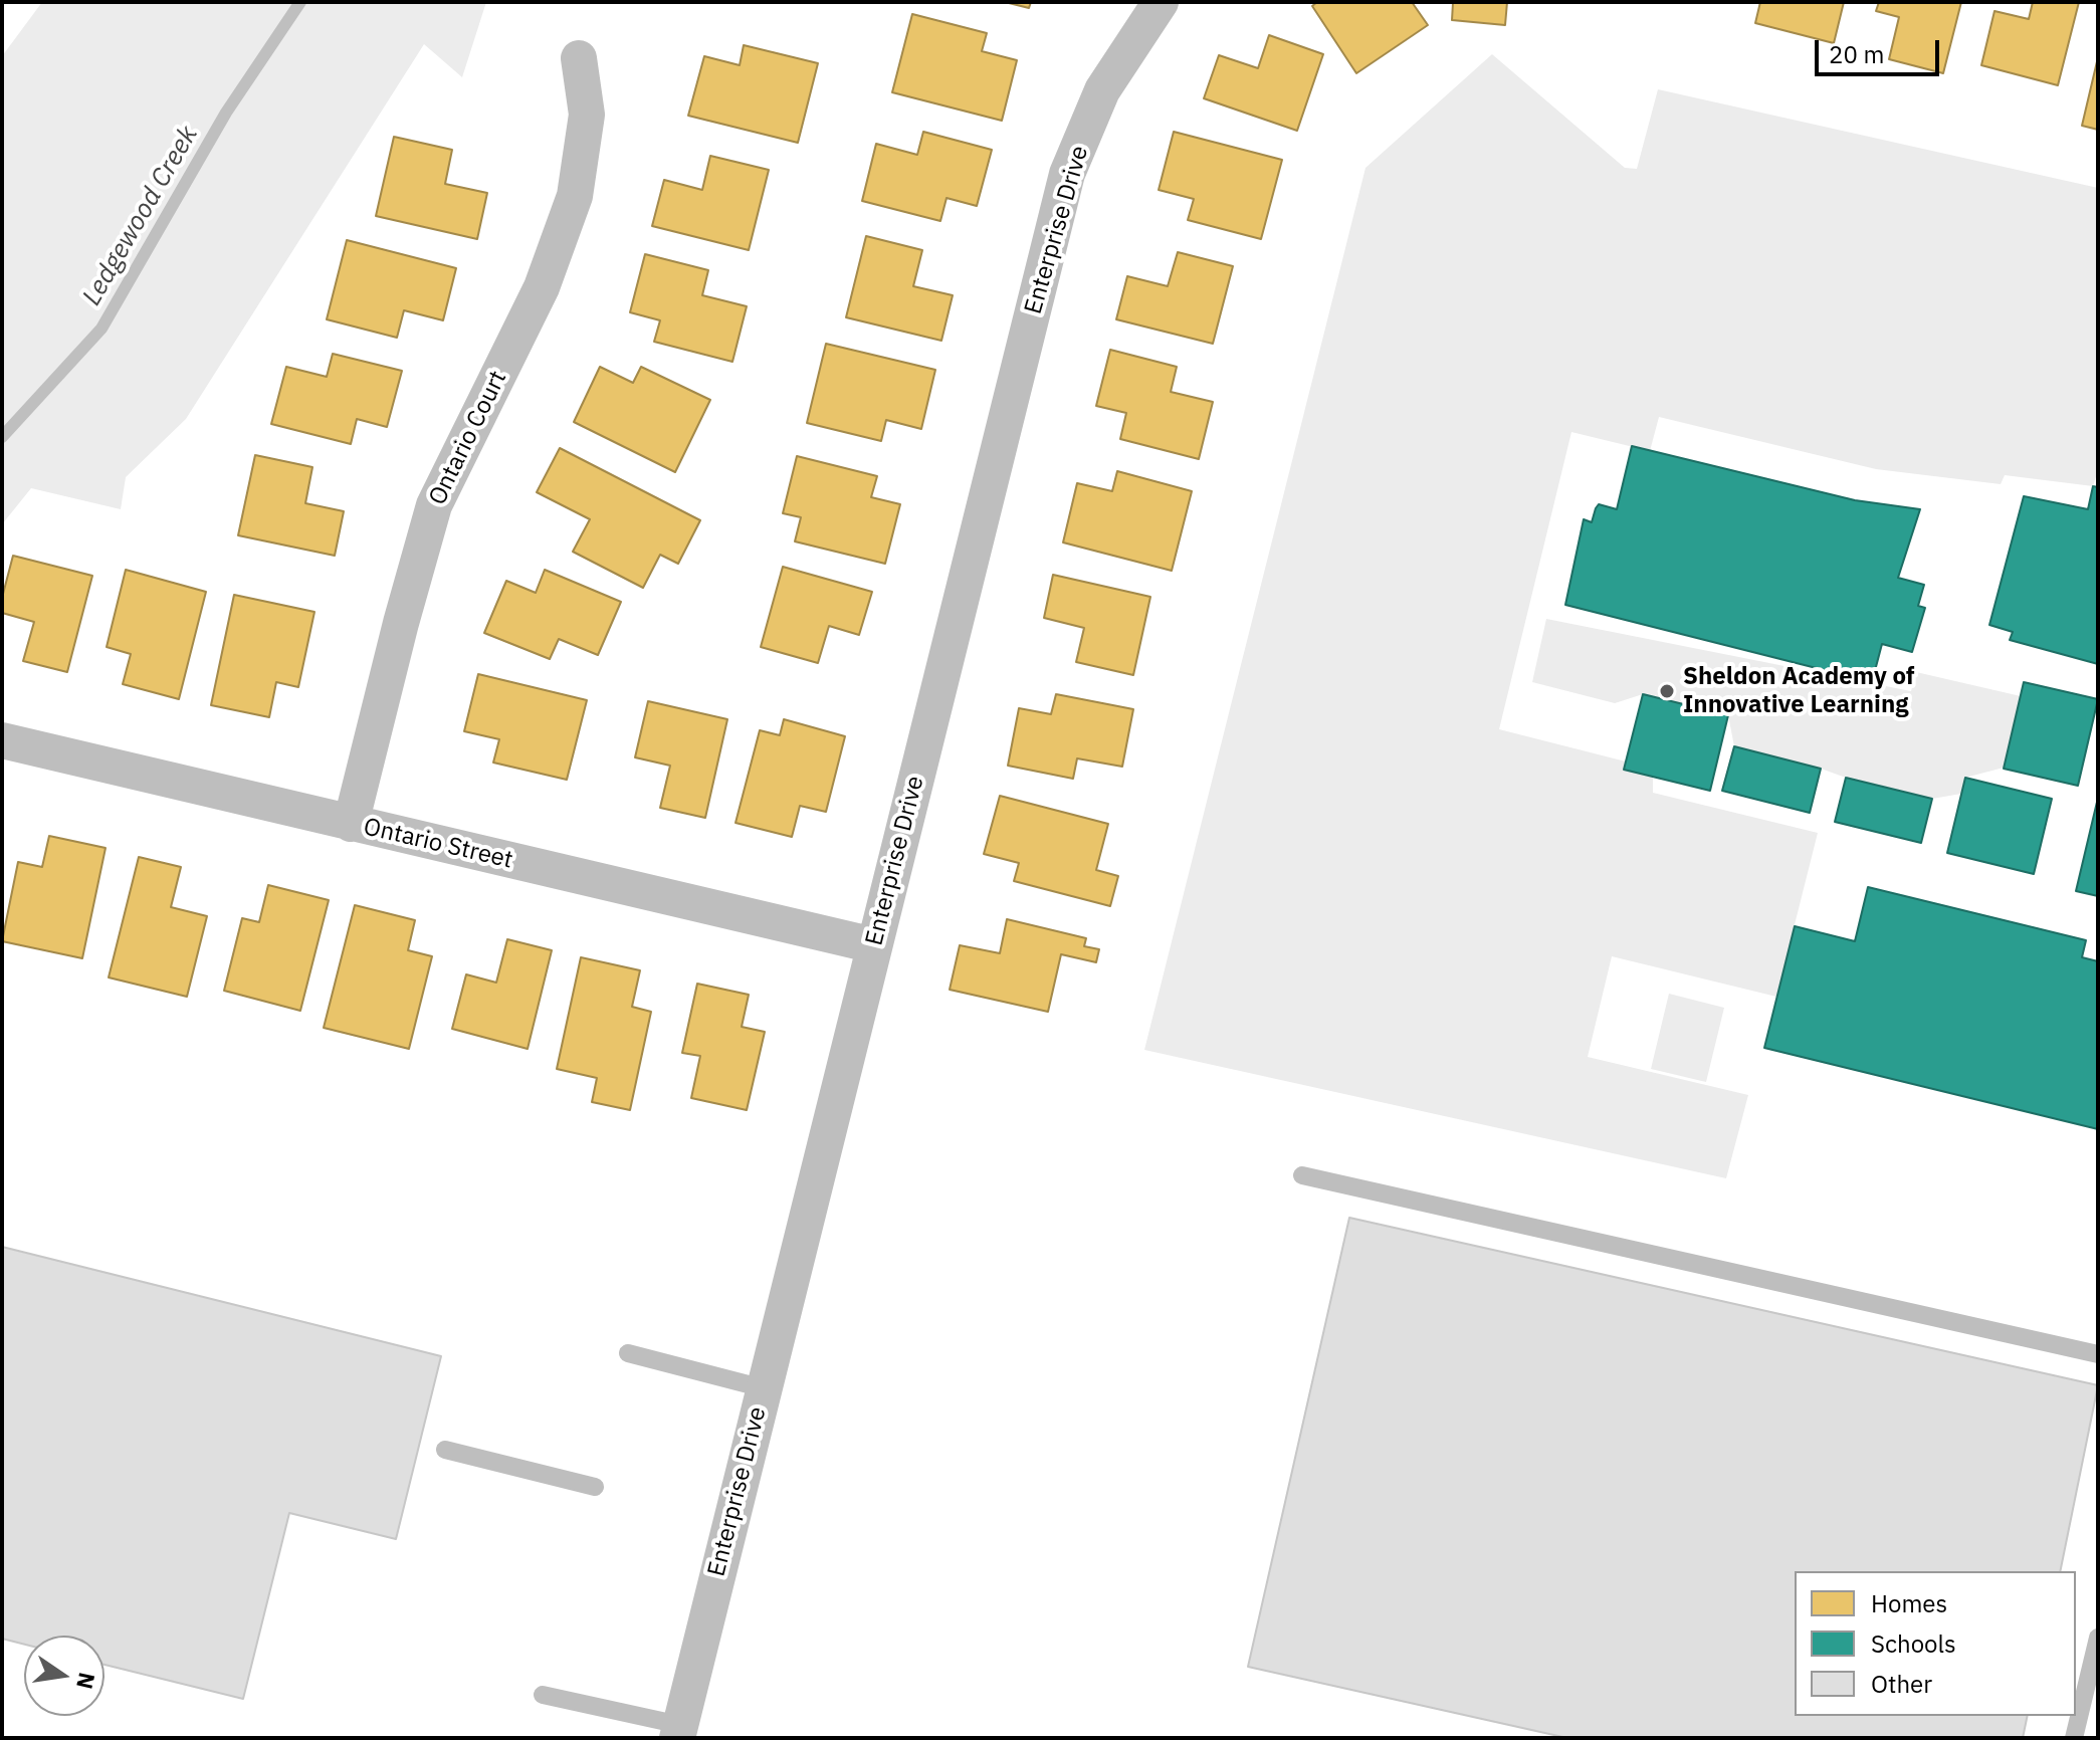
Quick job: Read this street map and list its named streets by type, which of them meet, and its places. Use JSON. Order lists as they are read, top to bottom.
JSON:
{
  "streets": {
    "street": ["Enterprise Drive", "Ontario Court", "Ontario Street"]
  },
  "crossings": [
    ["Enterprise Drive", "Ontario Street"],
    ["Ontario Court", "Ontario Street"]
  ],
  "water": ["Ledgewood Creek"],
  "places": ["Sheldon Academy of Innovative Learning"],
  "legend": ["Homes", "Schools", "Other"],
  "scale_bar": "20 m",
  "north": "right"
}
